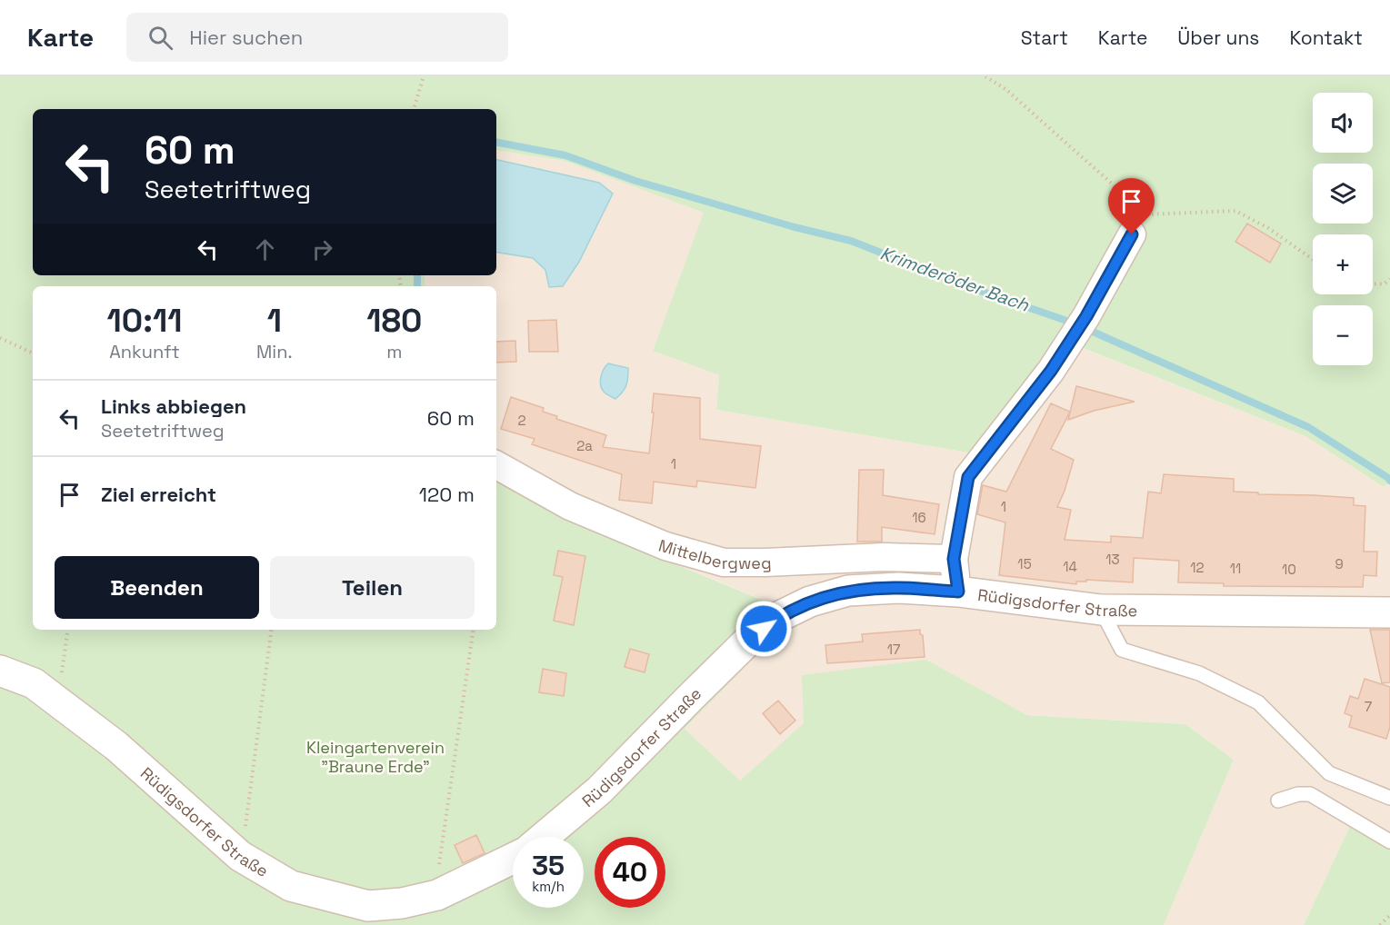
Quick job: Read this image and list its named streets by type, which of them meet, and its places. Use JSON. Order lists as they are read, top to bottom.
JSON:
{
  "streets": {
    "street": ["Mittelbergweg", "Rüdigsdorfer Straße"]
  },
  "water": ["Krimderöder Bach"],
  "parks": ["Kleingartenverein \"Braune Erde\""],
  "house_numbers": [
    "2",
    "2a",
    "1",
    "1",
    "16",
    "13",
    "15",
    "9",
    "14",
    "12",
    "11",
    "10",
    "17",
    "7"
  ],
  "page": {
    "header": "Karte",
    "search": "Hier suchen",
    "nav": [
      "Start",
      "Karte",
      "Über uns",
      "Kontakt"
    ],
    "map_buttons": ["+", "−"],
    "turn": ["60 m", "Seetetriftweg"],
    "eta": [
      "10:11",
      "Ankunft",
      "1",
      "Min.",
      "180",
      "m"
    ],
    "list": [
      {
        "name": "Links abbiegen",
        "note": "Seetetriftweg",
        "value": "60 m"
      },
      {
        "name": "Ziel erreicht",
        "value": "120 m"
      }
    ],
    "buttons": ["Beenden", "Teilen"],
    "speed": "35 km/h",
    "limit": "40"
  }
}
